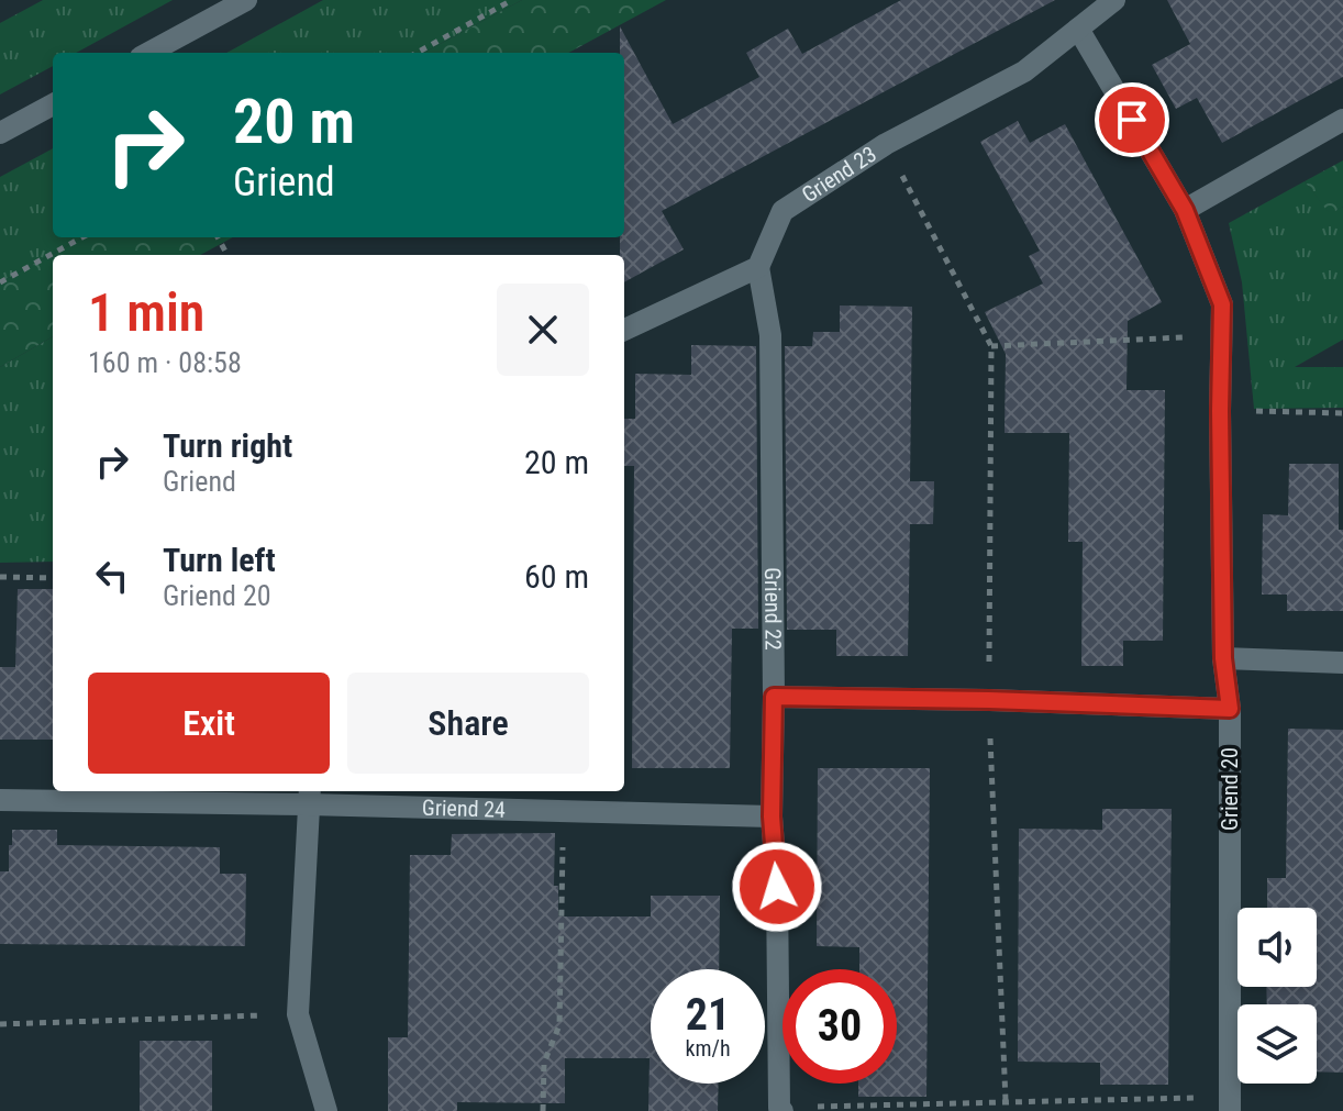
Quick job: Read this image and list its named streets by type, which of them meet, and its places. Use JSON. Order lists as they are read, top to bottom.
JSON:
{
  "streets": {
    "street": [
      "Griend 23",
      "Griend 22",
      "Griend 20",
      "Griend 24"
    ]
  },
  "crossings": [
    ["Griend 23", "Griend 22"],
    ["Griend 23", "Griend 20"],
    ["Griend 22", "Griend 24"]
  ],
  "page": {
    "turn": ["20 m", "Griend"],
    "heading": ["1 min", "160 m · 08:58"],
    "list": [
      {
        "name": "Turn right",
        "note": "Griend",
        "value": "20 m"
      },
      {
        "name": "Turn left",
        "note": "Griend 20",
        "value": "60 m"
      }
    ],
    "buttons": ["Exit", "Share"],
    "speed": "21 km/h",
    "limit": "30"
  }
}
